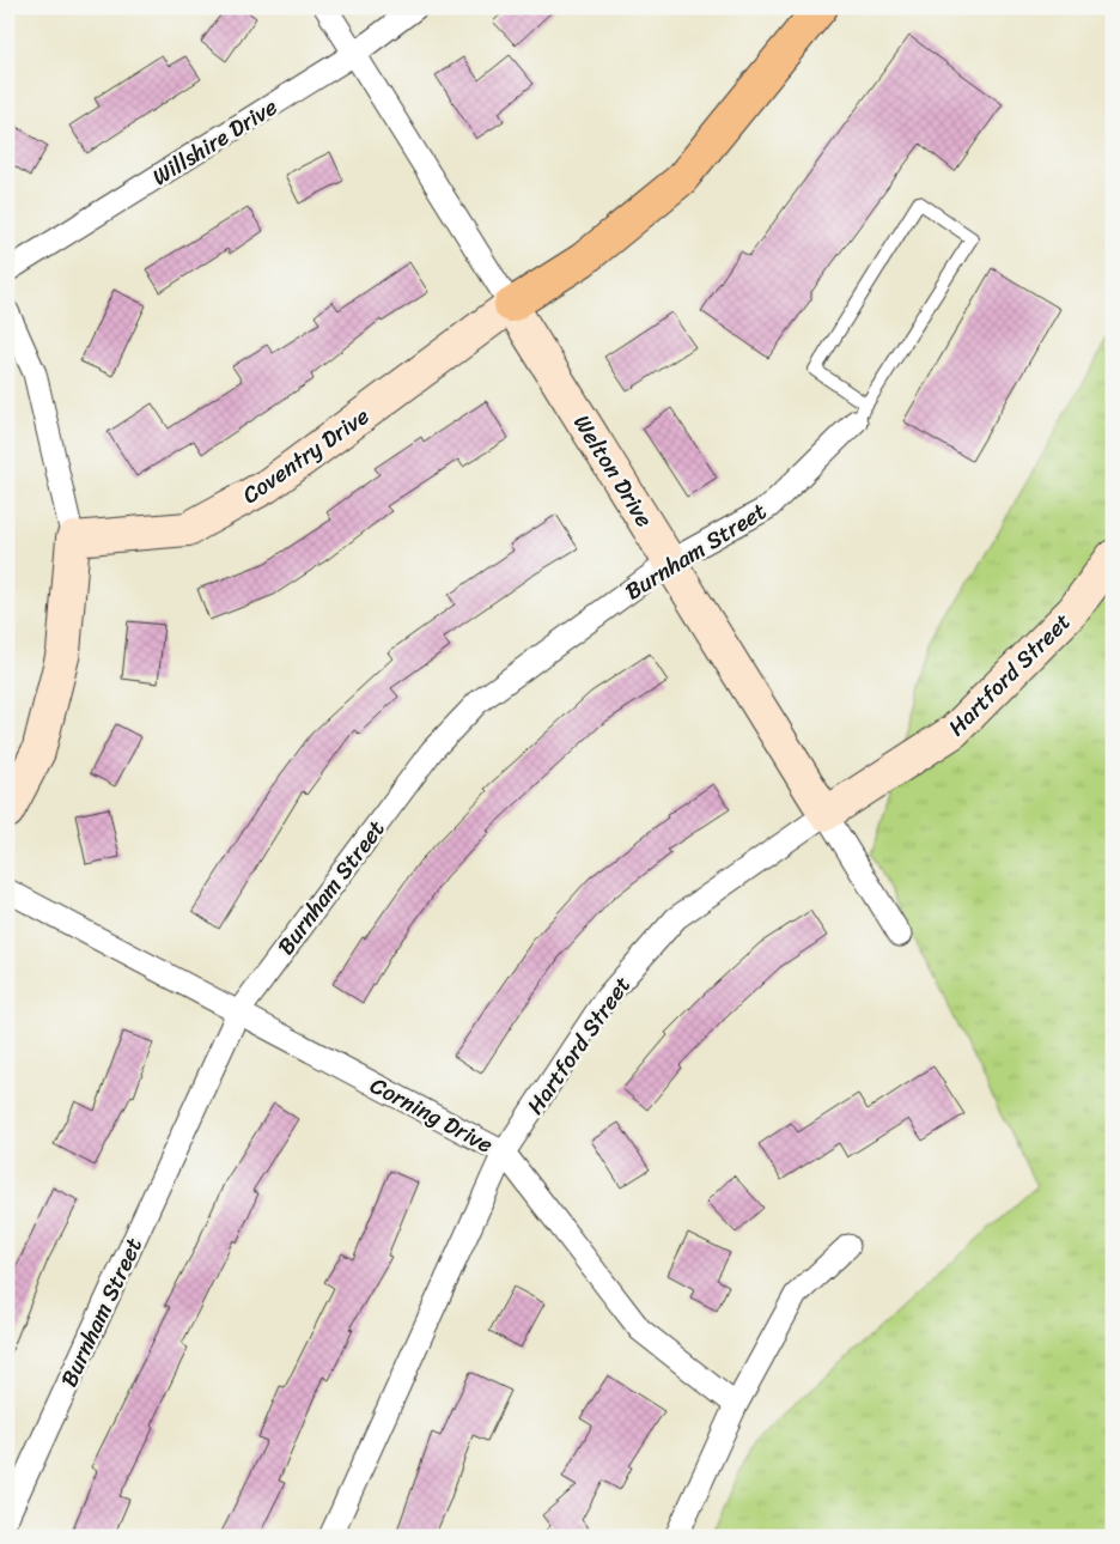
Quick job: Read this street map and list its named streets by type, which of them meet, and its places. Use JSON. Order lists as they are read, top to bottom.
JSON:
{
  "streets": {
    "street": [
      "Willshire Drive",
      "Coventry Drive",
      "Welton Drive",
      "Burnham Street",
      "Hartford Street",
      "Corning Drive"
    ]
  },
  "crossings": [
    ["Willshire Drive", "Welton Drive"],
    ["Coventry Drive", "Welton Drive"],
    ["Welton Drive", "Burnham Street"],
    ["Welton Drive", "Hartford Street"],
    ["Burnham Street", "Corning Drive"],
    ["Hartford Street", "Corning Drive"]
  ]
}
